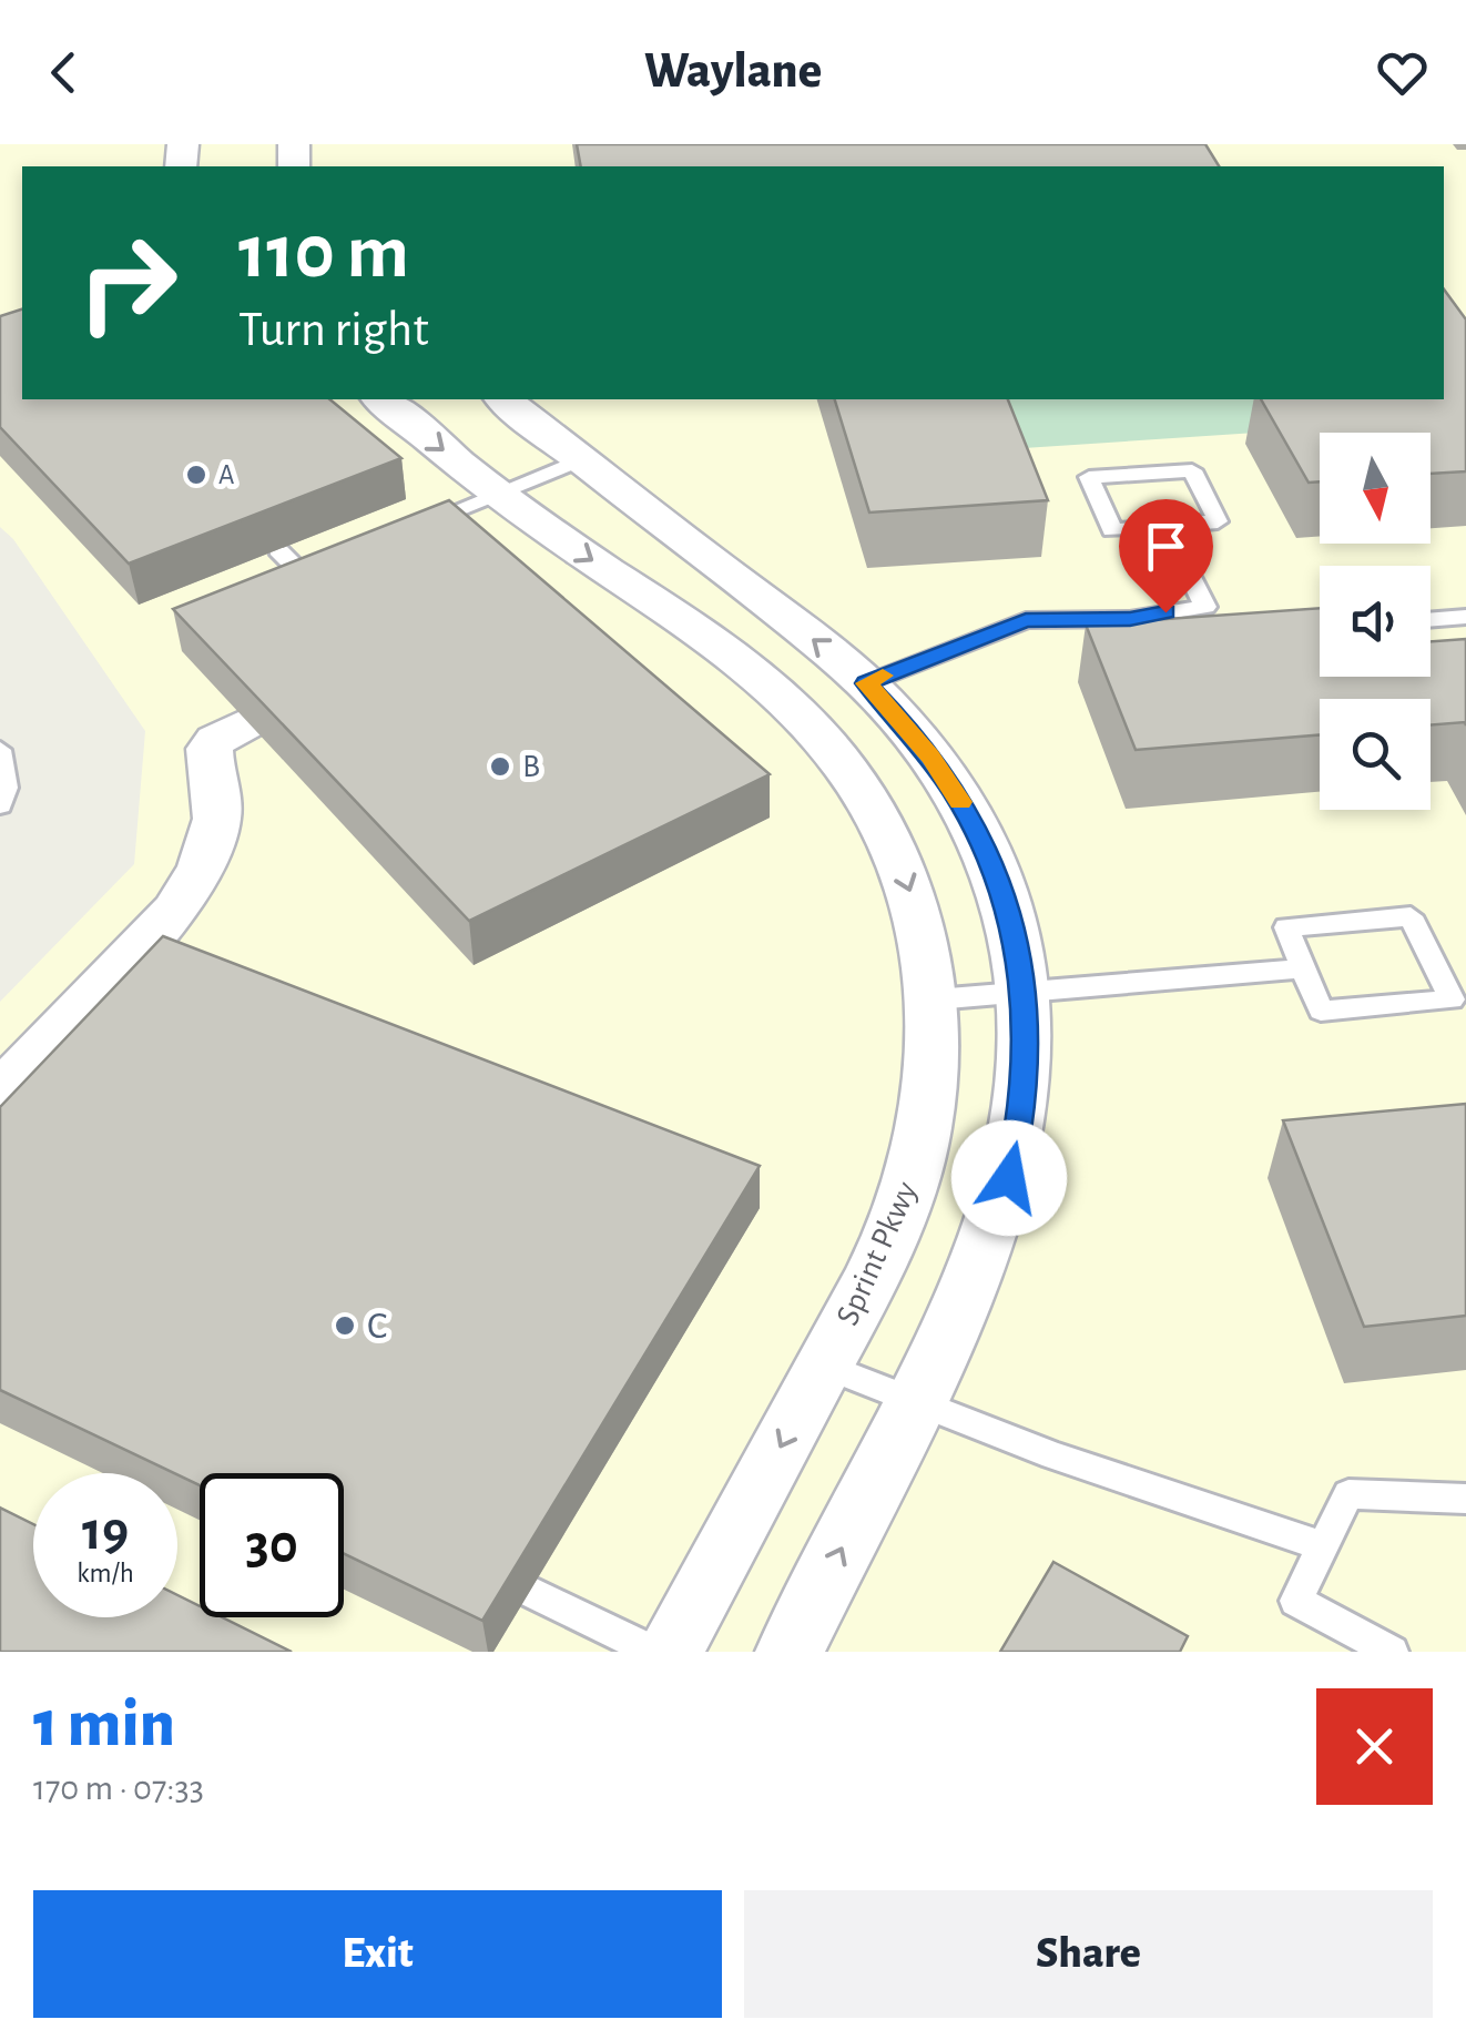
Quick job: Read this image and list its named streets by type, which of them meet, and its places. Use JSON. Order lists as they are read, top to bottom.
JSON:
{
  "streets": {
    "street": ["Sprint Pkwy"]
  },
  "one_way": ["Sprint Pkwy"],
  "places": ["A", "B", "C"],
  "north": "bottom",
  "page": {
    "header": "Waylane",
    "turn": ["110 m", "Turn right"],
    "speed": "19 km/h",
    "limit": "30",
    "heading": ["1 min", "170 m · 07:33"],
    "buttons": ["Exit", "Share"]
  }
}
